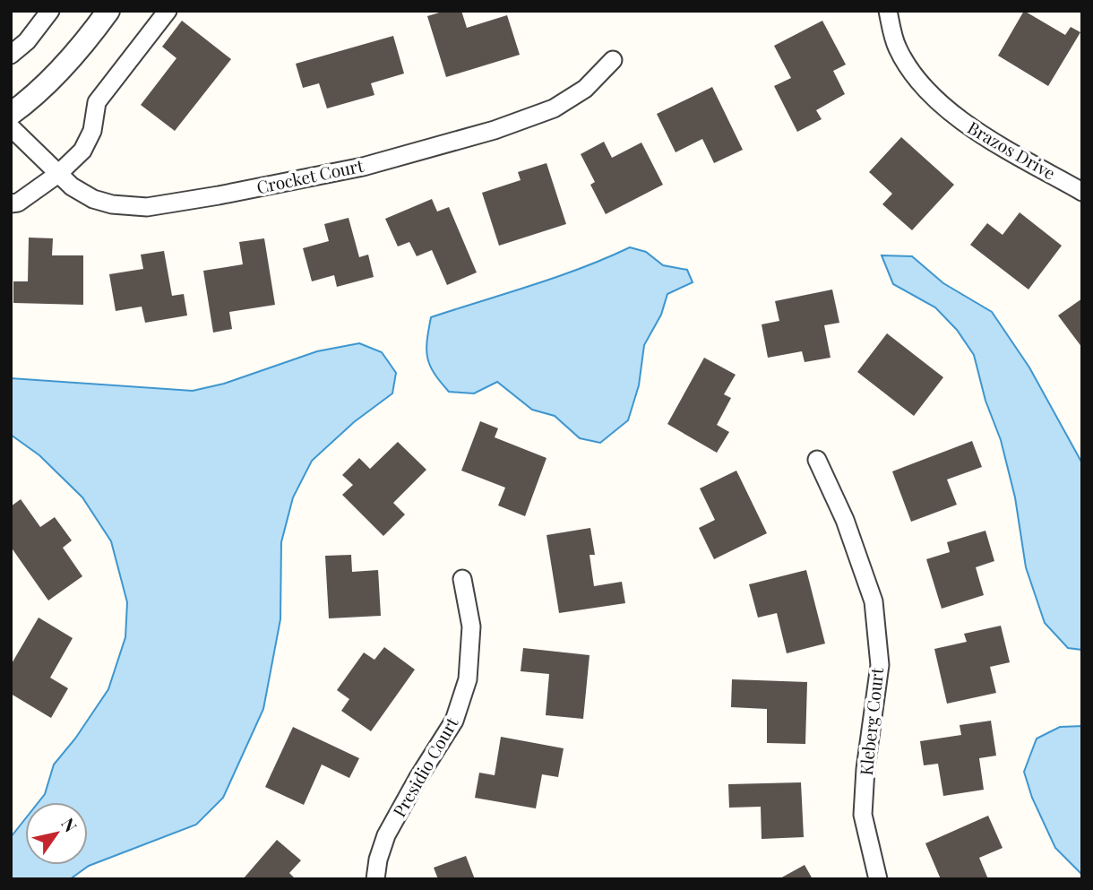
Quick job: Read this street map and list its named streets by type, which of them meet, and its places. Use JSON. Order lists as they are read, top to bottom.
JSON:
{
  "streets": {
    "street": [
      "Brazos Drive",
      "Crocket Court",
      "Kleberg Court",
      "Presidio Court"
    ]
  },
  "north": "top right"
}
